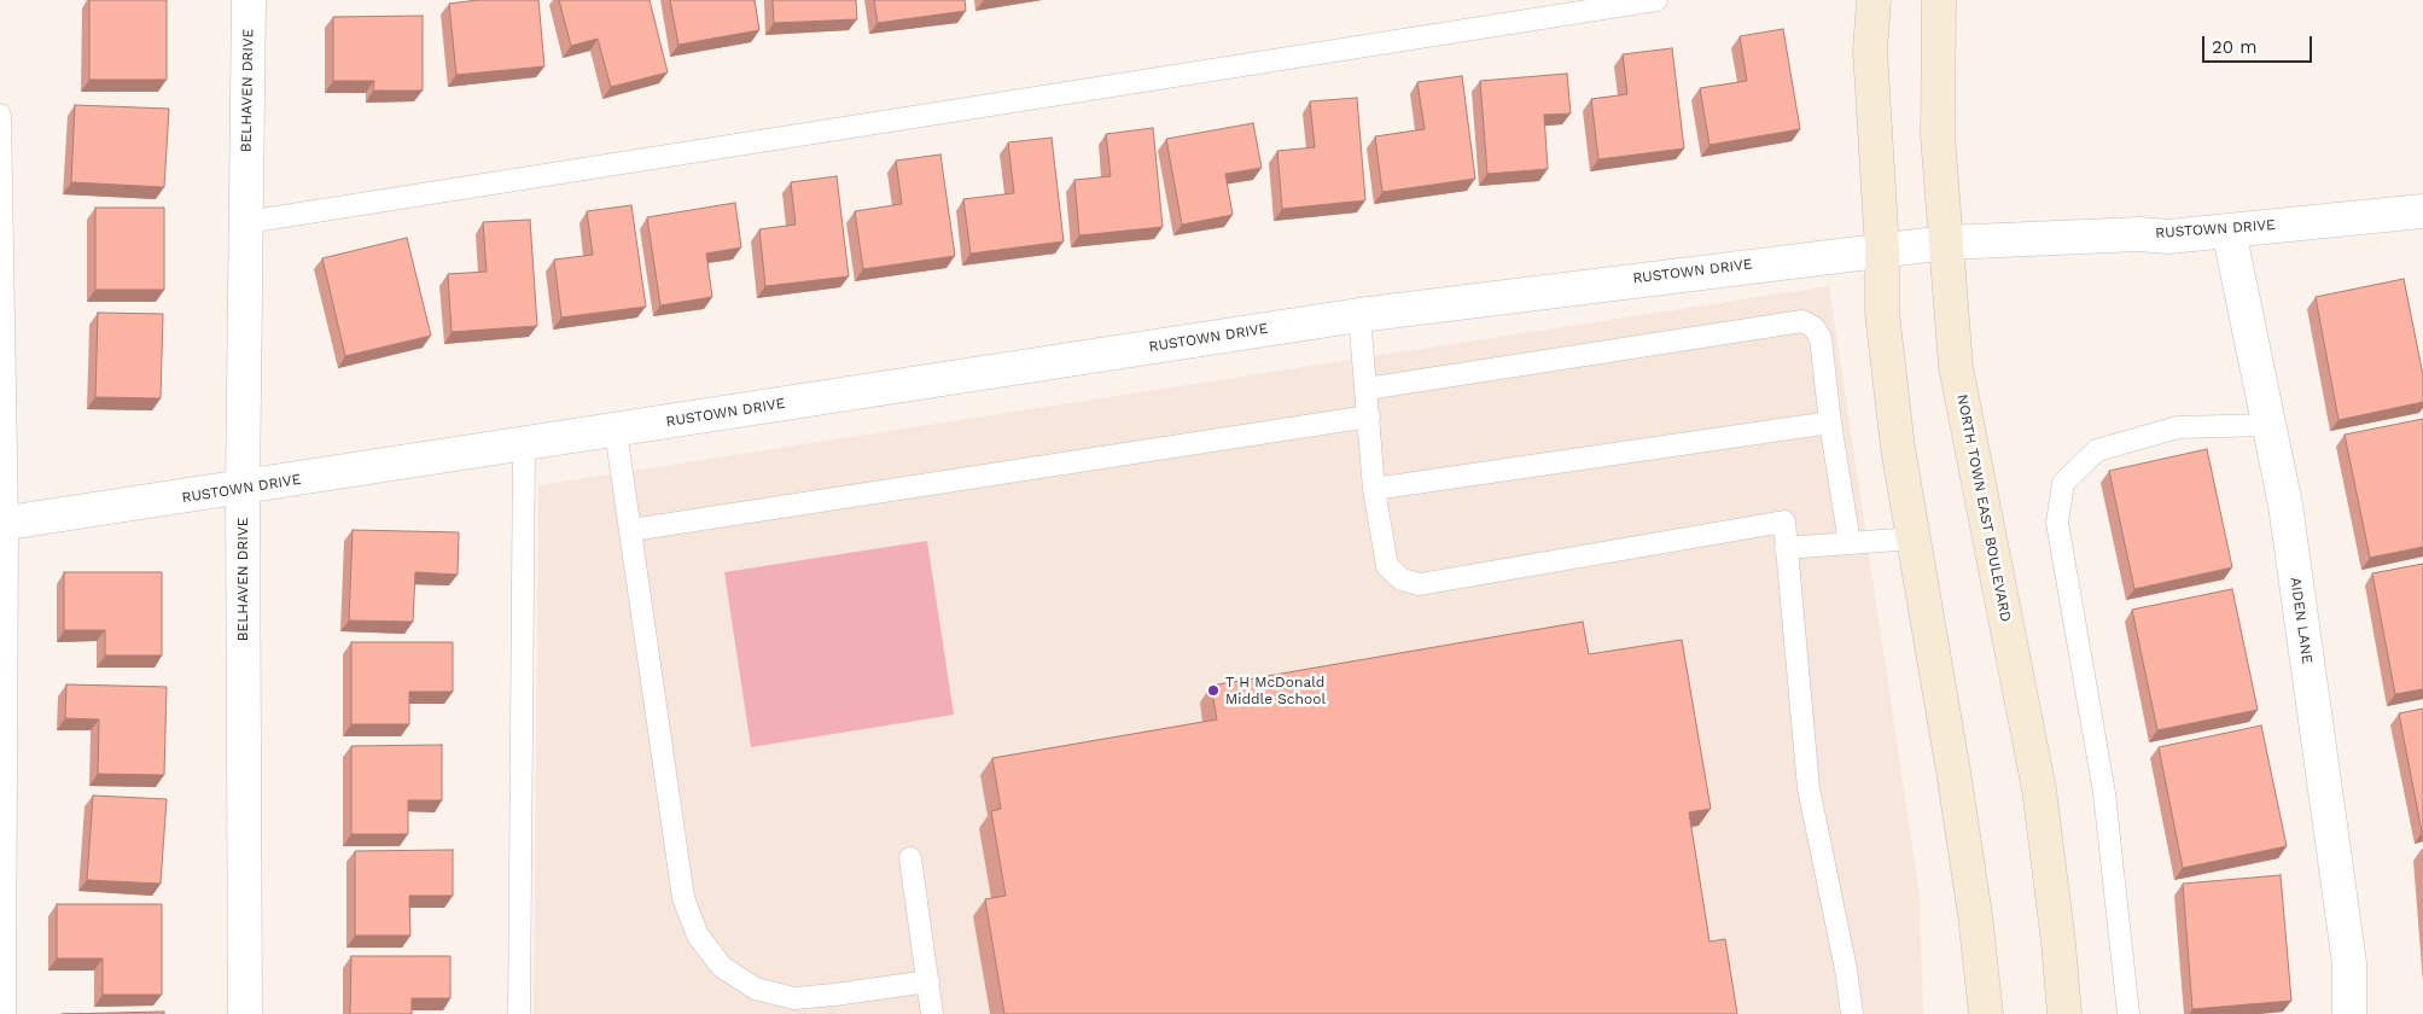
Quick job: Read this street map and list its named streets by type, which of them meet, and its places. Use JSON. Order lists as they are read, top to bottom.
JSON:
{
  "streets": {
    "main road": ["NORTH TOWN EAST BOULEVARD"],
    "street": ["BELHAVEN DRIVE", "RUSTOWN DRIVE", "AIDEN LANE"]
  },
  "crossings": [
    ["BELHAVEN DRIVE", "RUSTOWN DRIVE"],
    ["RUSTOWN DRIVE", "NORTH TOWN EAST BOULEVARD"],
    ["RUSTOWN DRIVE", "AIDEN LANE"]
  ],
  "places": ["T H McDonald Middle School"],
  "scale_bar": "20 m"
}
